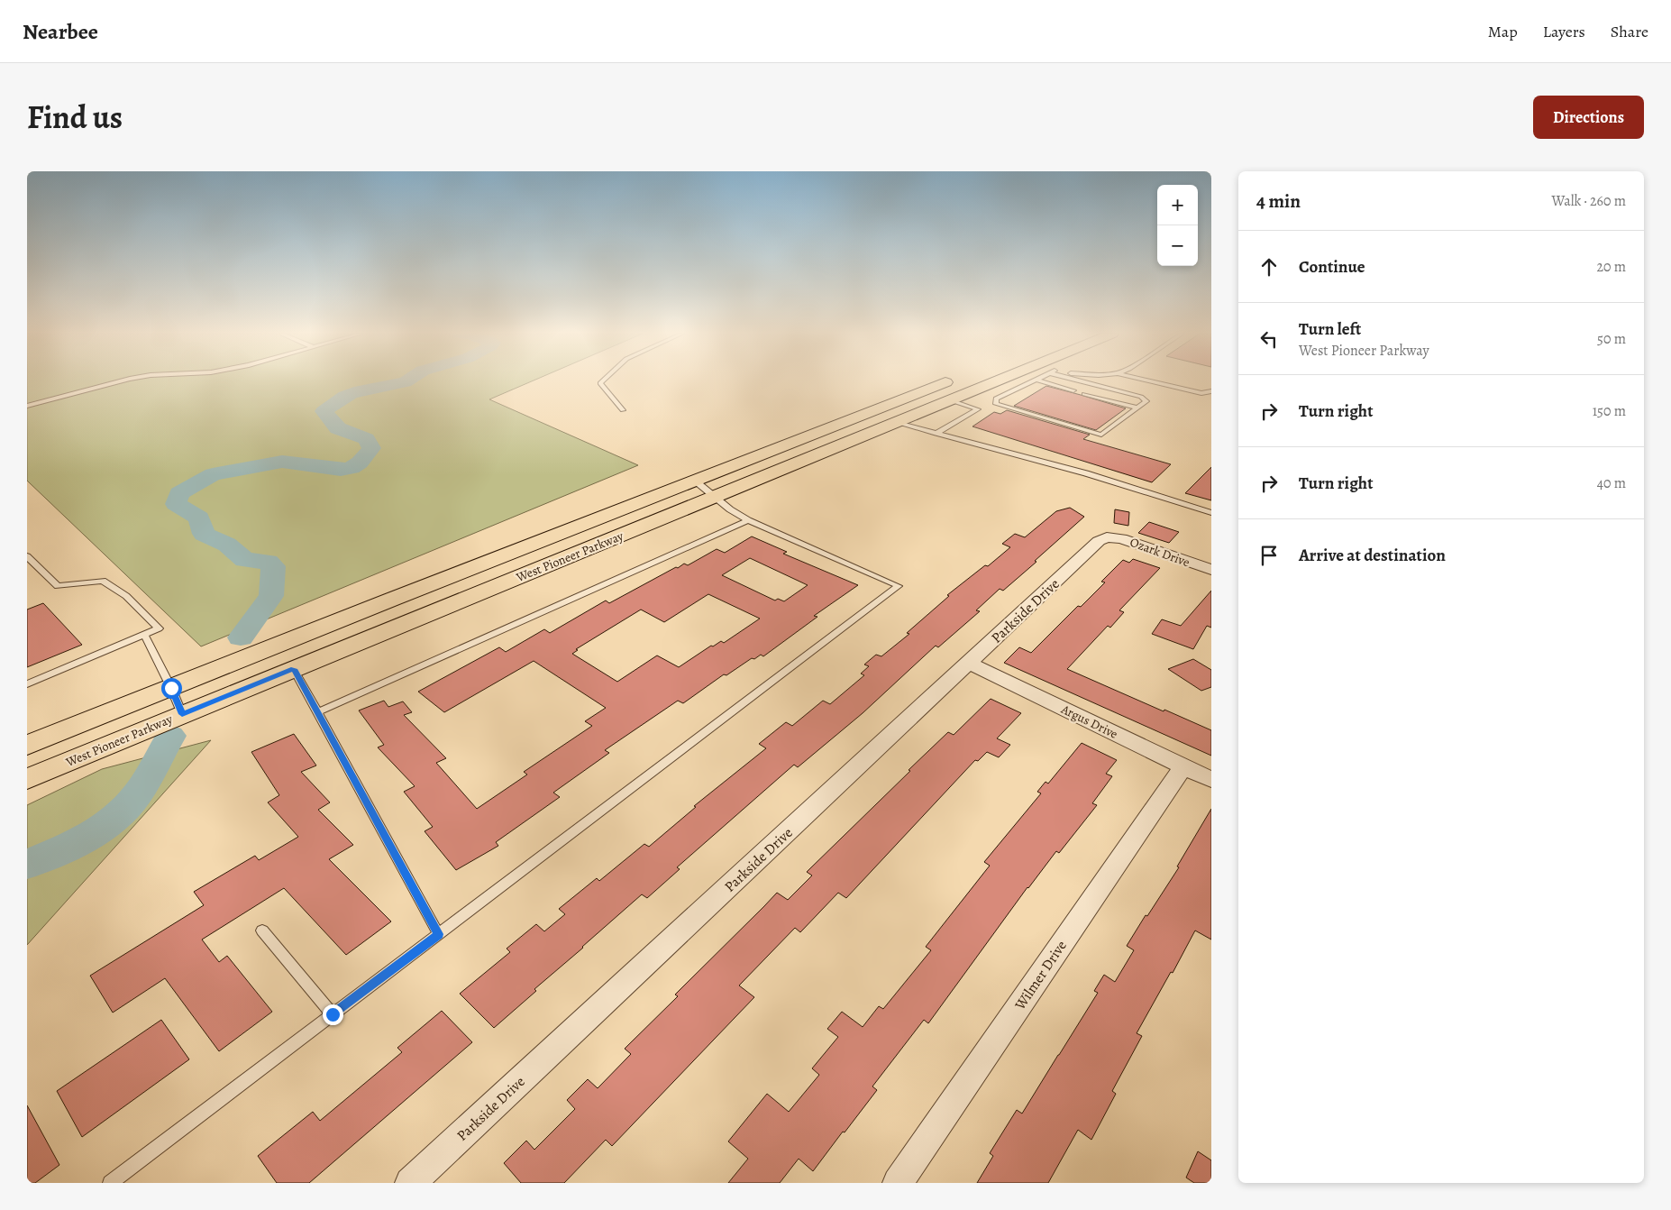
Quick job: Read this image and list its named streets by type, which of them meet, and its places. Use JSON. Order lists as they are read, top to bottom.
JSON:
{
  "streets": {
    "main road": ["West Pioneer Parkway"],
    "street": [
      "Ozark Drive",
      "Parkside Drive",
      "Argus Drive",
      "Wilmer Drive"
    ]
  },
  "crossings": [
    ["Ozark Drive", "Parkside Drive"],
    ["Parkside Drive", "Argus Drive"],
    ["Argus Drive", "Wilmer Drive"]
  ],
  "page": {
    "header": "Nearbee",
    "nav": ["Map", "Layers", "Share"],
    "title": "Find us",
    "buttons": "Directions",
    "heading": ["4 min", "Walk · 260 m"],
    "map_buttons": ["+", "−"],
    "list": [
      ["Continue", "20 m"],
      ["Turn left", "West Pioneer Parkway", "50 m"],
      ["Turn right", "150 m"],
      ["Turn right", "40 m"],
      "Arrive at destination"
    ]
  }
}
